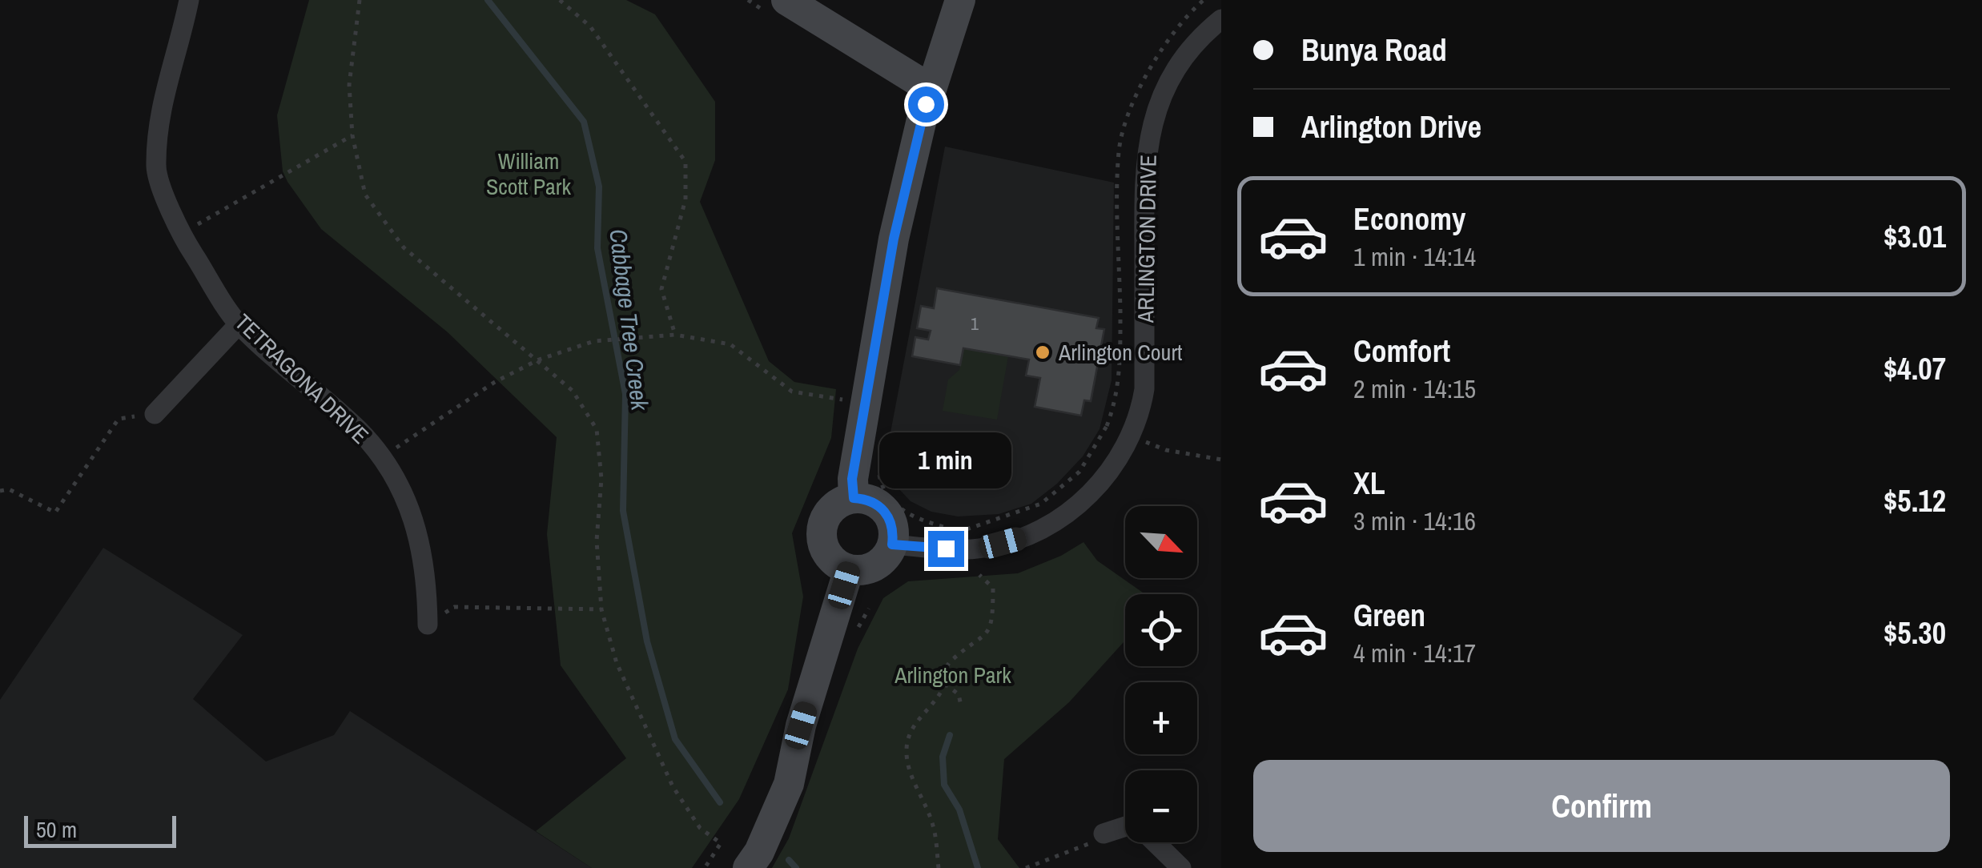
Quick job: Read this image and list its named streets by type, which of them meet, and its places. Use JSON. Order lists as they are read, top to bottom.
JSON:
{
  "streets": {
    "street": ["ARLINGTON DRIVE", "TETRAGONA DRIVE"]
  },
  "water": ["Cabbage Tree Creek"],
  "parks": ["William Scott Park", "Arlington Park"],
  "places": ["Arlington Court"],
  "house_numbers": ["1"],
  "scale_bar": "50 m",
  "north": "bottom right",
  "page": {
    "banner": ["Bunya Road", "Arlington Drive"],
    "list": [
      {
        "name": "Economy",
        "note": "1 min · 14:14",
        "value": "$3.01"
      },
      {
        "name": "Comfort",
        "note": "2 min · 14:15",
        "value": "$4.07"
      },
      {
        "name": "XL",
        "note": "3 min · 14:16",
        "value": "$5.12"
      },
      {
        "name": "Green",
        "note": "4 min · 14:17",
        "value": "$5.30"
      }
    ],
    "bubble": "1 min",
    "map_buttons": ["+", "−"],
    "buttons": "Confirm",
    "scale": "50 m"
  }
}
